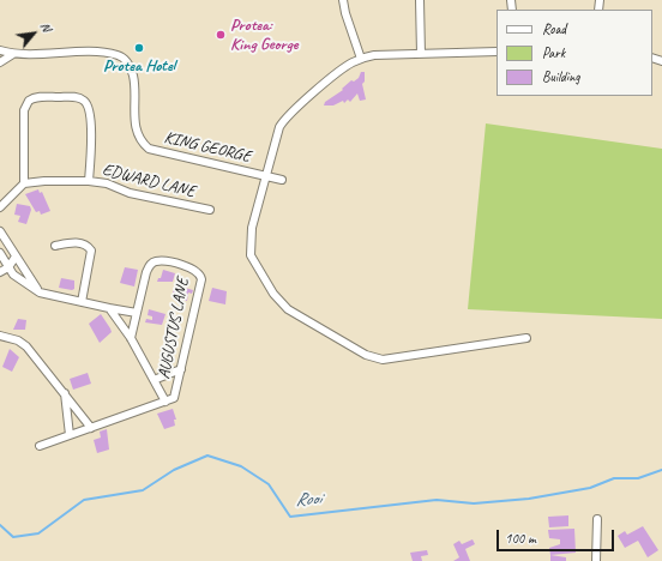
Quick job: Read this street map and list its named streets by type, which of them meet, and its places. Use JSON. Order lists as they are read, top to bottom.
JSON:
{
  "streets": {
    "street": ["KING GEORGE", "EDWARD LANE", "AUGUSTUS LANE"]
  },
  "water": ["Rooi"],
  "places": ["Protea: King George", "Protea Hotel"],
  "legend": ["Road", "Park", "Building"],
  "scale_bar": "100 m",
  "north": "top right"
}
